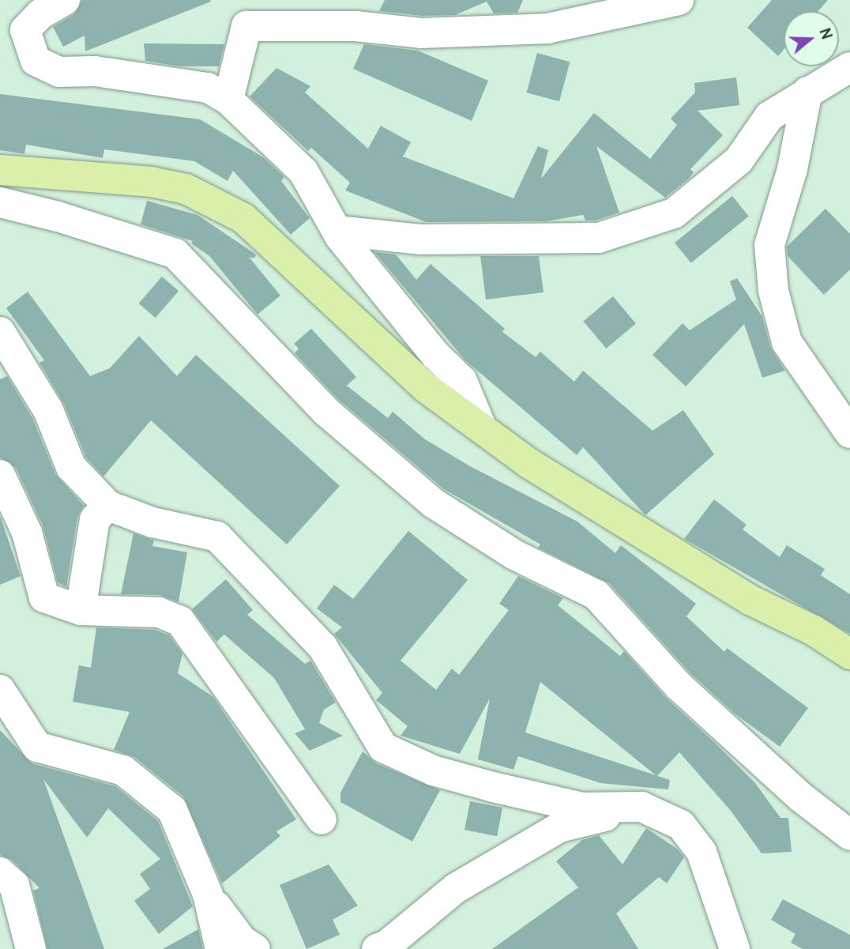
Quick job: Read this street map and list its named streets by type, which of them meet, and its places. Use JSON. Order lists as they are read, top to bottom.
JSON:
{
  "north": "right"
}
